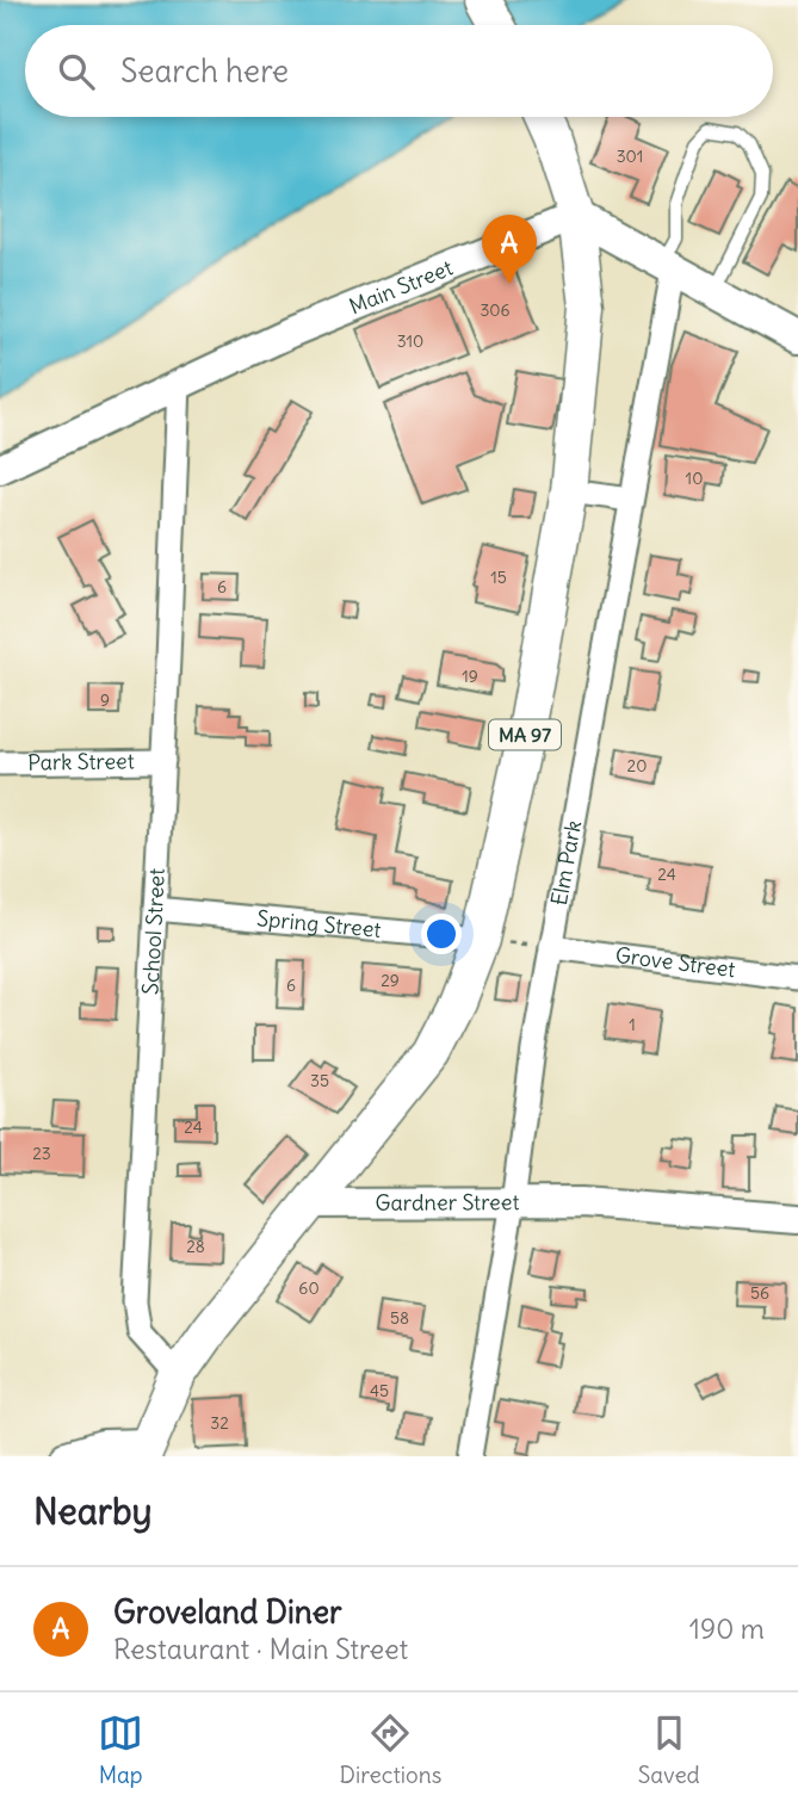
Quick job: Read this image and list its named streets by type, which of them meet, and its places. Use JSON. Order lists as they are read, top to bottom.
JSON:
{
  "streets": {
    "main road": ["MA 97"],
    "street": [
      "Main Street",
      "Park Street",
      "Elm Park",
      "Spring Street",
      "School Street",
      "Grove Street",
      "Gardner Street"
    ]
  },
  "crossings": [
    ["Main Street", "MA 97"],
    ["Main Street", "School Street"],
    ["MA 97", "Spring Street"],
    ["MA 97", "School Street"],
    ["MA 97", "Gardner Street"],
    ["Park Street", "School Street"],
    ["Elm Park", "Grove Street"],
    ["Elm Park", "Gardner Street"],
    ["Spring Street", "School Street"]
  ],
  "house_numbers": [
    "301",
    "306",
    "310",
    "10",
    "15",
    "6",
    "19",
    "9",
    "20",
    "24",
    "29",
    "6",
    "1",
    "35",
    "24",
    "23",
    "28",
    "60",
    "56",
    "58",
    "45",
    "32"
  ],
  "page": {
    "search": "Search here",
    "pins": "A",
    "heading": "Nearby",
    "list": [
      {
        "mark": "A",
        "name": "Groveland Diner",
        "note": "Restaurant · Main Street",
        "value": "190 m"
      }
    ],
    "nav": ["Map", "Directions", "Saved"]
  }
}
